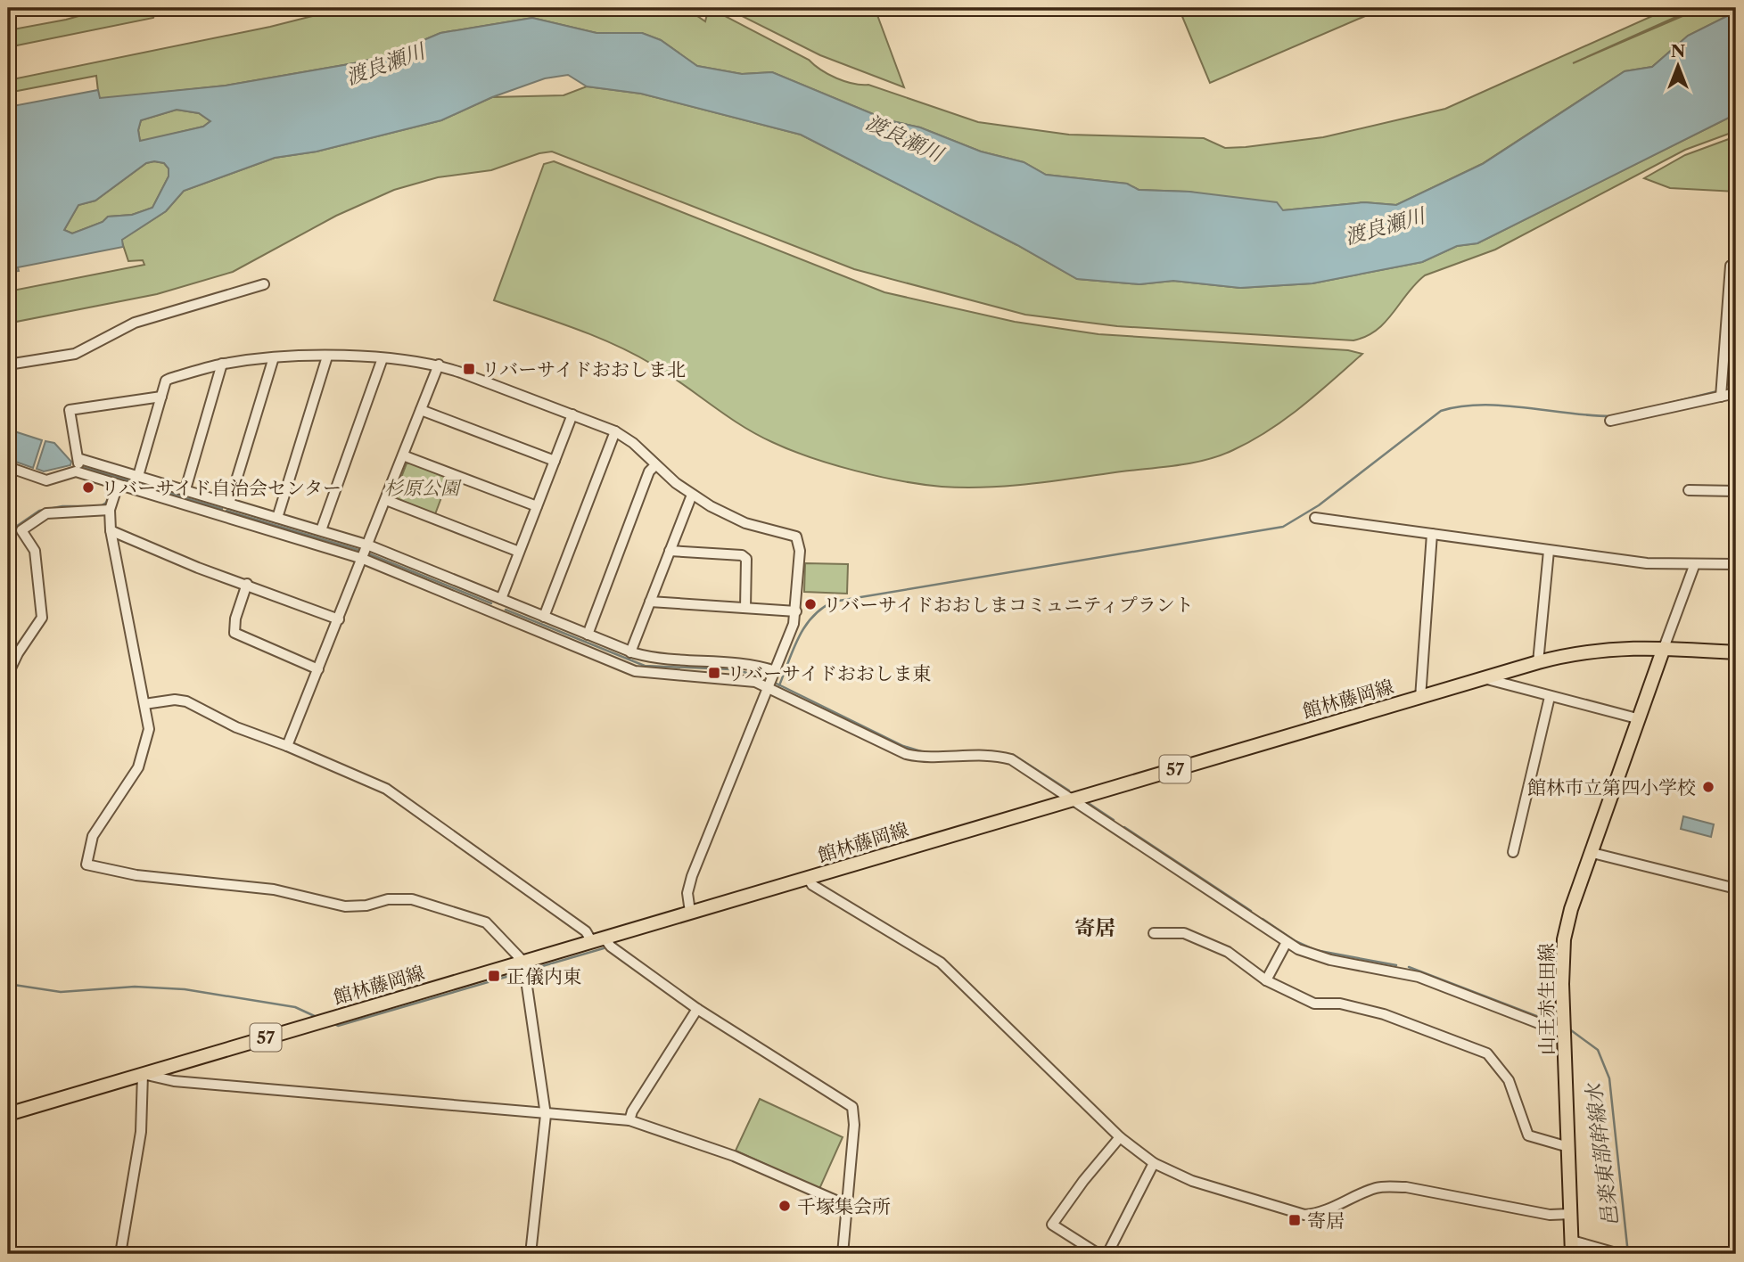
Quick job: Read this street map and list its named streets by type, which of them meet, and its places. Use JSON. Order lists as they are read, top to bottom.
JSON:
{
  "streets": {
    "main road": ["館林藤岡線", "57", "山王赤生田線"]
  },
  "crossings": [
    ["館林藤岡線", "山王赤生田線"]
  ],
  "districts": ["寄居"],
  "water": ["渡良瀬川", "邑楽東部幹線水"],
  "parks": ["杉原公園"],
  "places": {
    "transit": [
      "リバーサイドおおしま北",
      "リバーサイドおおしま東",
      "正儀内東",
      "寄居"
    ],
    "other": [
      "リバーサイド自治会センター",
      "リバーサイドおおしまコミュニティプラント",
      "館林市立第四小学校",
      "千塚集会所"
    ]
  },
  "north": "top"
}
